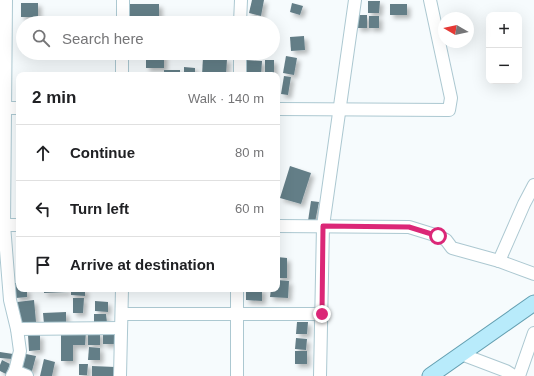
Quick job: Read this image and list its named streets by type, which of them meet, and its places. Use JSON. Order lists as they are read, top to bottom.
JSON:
{
  "north": "left",
  "page": {
    "map_buttons": ["+", "−"],
    "search": "Search here",
    "heading": ["2 min", "Walk · 140 m"],
    "list": [
      ["Continue", "80 m"],
      ["Turn left", "60 m"],
      "Arrive at destination"
    ]
  }
}
